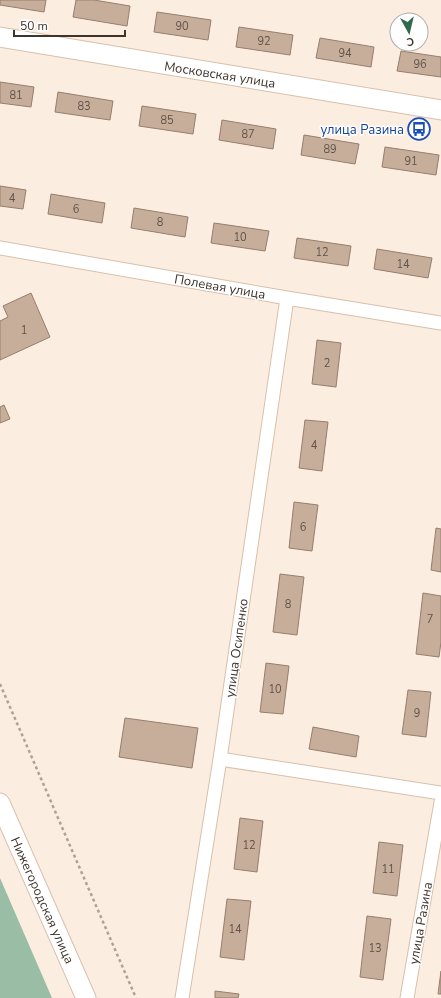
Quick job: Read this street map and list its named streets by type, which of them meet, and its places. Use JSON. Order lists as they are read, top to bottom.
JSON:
{
  "streets": {
    "street": [
      "Московская улица",
      "Полевая улица",
      "улица Осипенко",
      "Нижегородская улица",
      "улица Разина"
    ]
  },
  "crossings": [
    ["Полевая улица", "улица Осипенко"]
  ],
  "places": {
    "bus stop": ["улица Разина"]
  },
  "house_numbers": [
    "90",
    "92",
    "94",
    "96",
    "81",
    "83",
    "85",
    "87",
    "89",
    "91",
    "4",
    "6",
    "8",
    "10",
    "12",
    "14",
    "1",
    "2",
    "4",
    "6",
    "8",
    "7",
    "10",
    "9",
    "12",
    "11",
    "14",
    "13"
  ],
  "scale_bar": "50 m",
  "north": "bottom"
}
